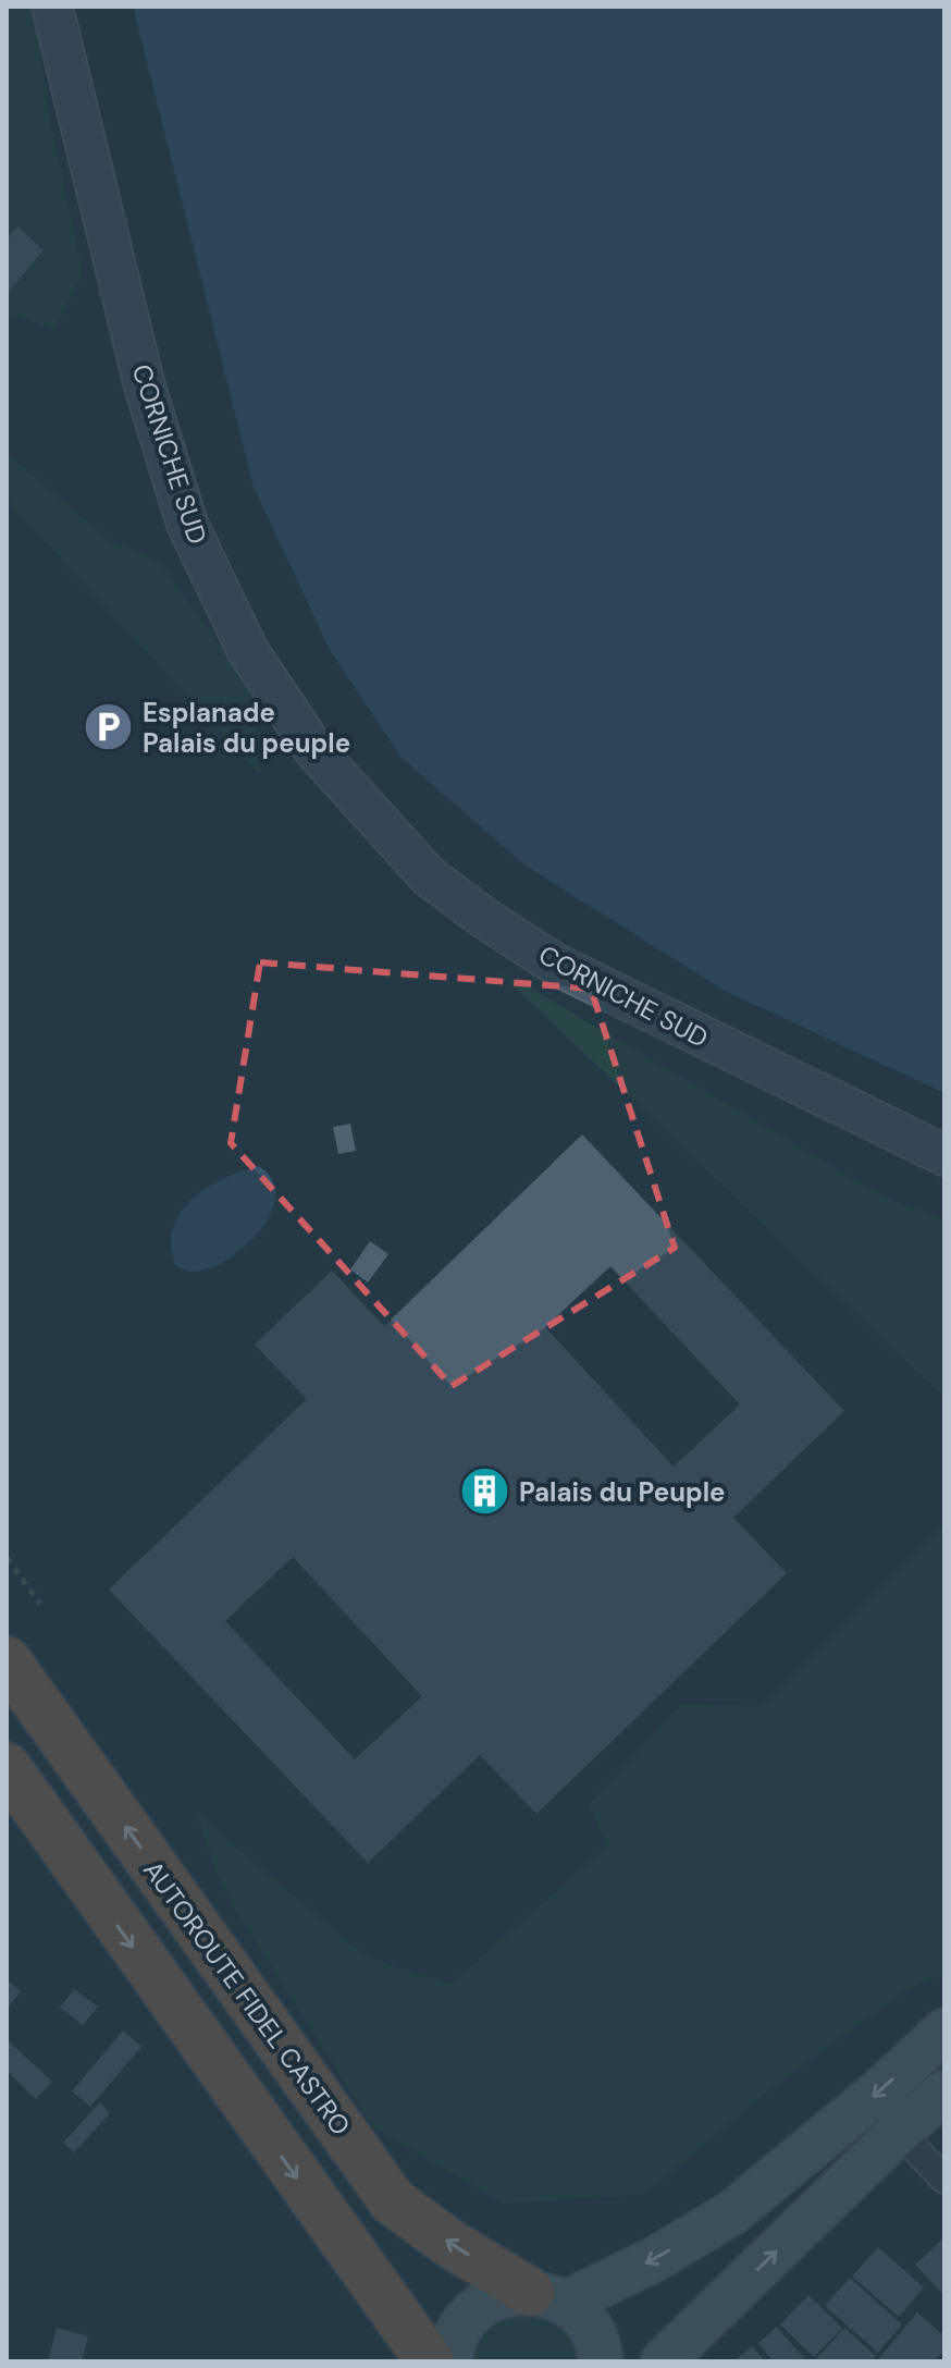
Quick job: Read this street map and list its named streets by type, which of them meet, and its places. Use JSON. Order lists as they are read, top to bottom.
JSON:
{
  "streets": {
    "highway": ["AUTOROUTE FIDEL CASTRO"],
    "main road": ["CORNICHE SUD"]
  },
  "places": {
    "parking": ["Esplanade Palais du peuple"],
    "building": ["Palais du Peuple"]
  }
}
